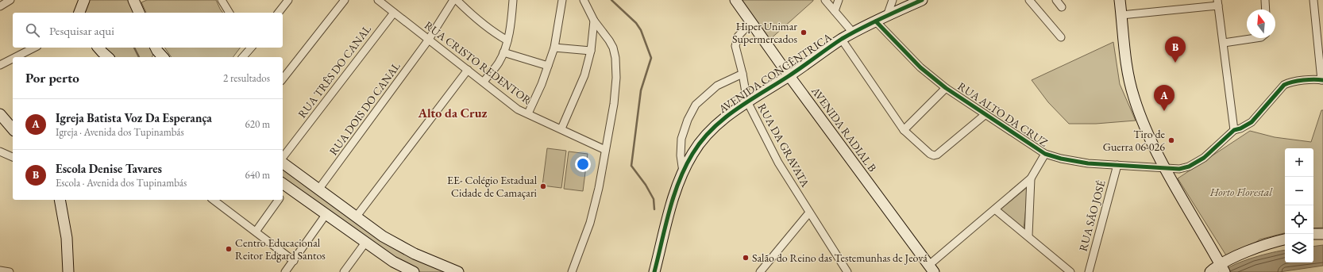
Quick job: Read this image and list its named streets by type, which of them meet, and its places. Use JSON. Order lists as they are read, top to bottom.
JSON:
{
  "streets": {
    "street": [
      "RUA CRISTO REDENTOR",
      "RUA TRÊS DO CANAL",
      "AVENIDA CONCÊNTRICA",
      "RUA DOIS DO CANAL",
      "RUA ALTO DA CRUZ",
      "AVENIDA RADIAL B",
      "RUA DA GRAVATA",
      "RUA SÃO JOSÉ"
    ]
  },
  "crossings": [
    ["RUA CRISTO REDENTOR", "RUA TRÊS DO CANAL"],
    ["RUA CRISTO REDENTOR", "RUA DOIS DO CANAL"],
    ["AVENIDA CONCÊNTRICA", "RUA ALTO DA CRUZ"],
    ["AVENIDA CONCÊNTRICA", "AVENIDA RADIAL B"],
    ["AVENIDA CONCÊNTRICA", "RUA DA GRAVATA"],
    ["RUA ALTO DA CRUZ", "RUA SÃO JOSÉ"],
    ["AVENIDA RADIAL B", "RUA DA GRAVATA"]
  ],
  "districts": ["Alto da Cruz"],
  "parks": ["Horto Florestal"],
  "places": [
    "Hiper Unimar Supermercados",
    "Tiro de Guerra 06-026",
    "EE- Colégio Estadual Cidade de Camaçari",
    "Centro Educacional Reitor Edgard Santos",
    "Salão do Reino das Testemunhas de Jeová"
  ],
  "north": "top",
  "page": {
    "search": "Pesquisar aqui",
    "pins": ["B", "A"],
    "heading": ["Por perto", "2 resultados"],
    "list": [
      {
        "mark": "A",
        "name": "Igreja Batista Voz Da Esperança",
        "note": "Igreja · Avenida dos Tupinambás",
        "value": "620 m"
      },
      {
        "mark": "B",
        "name": "Escola Denise Tavares",
        "note": "Escola · Avenida dos Tupinambás",
        "value": "640 m"
      }
    ],
    "map_buttons": ["+", "−"]
  }
}
